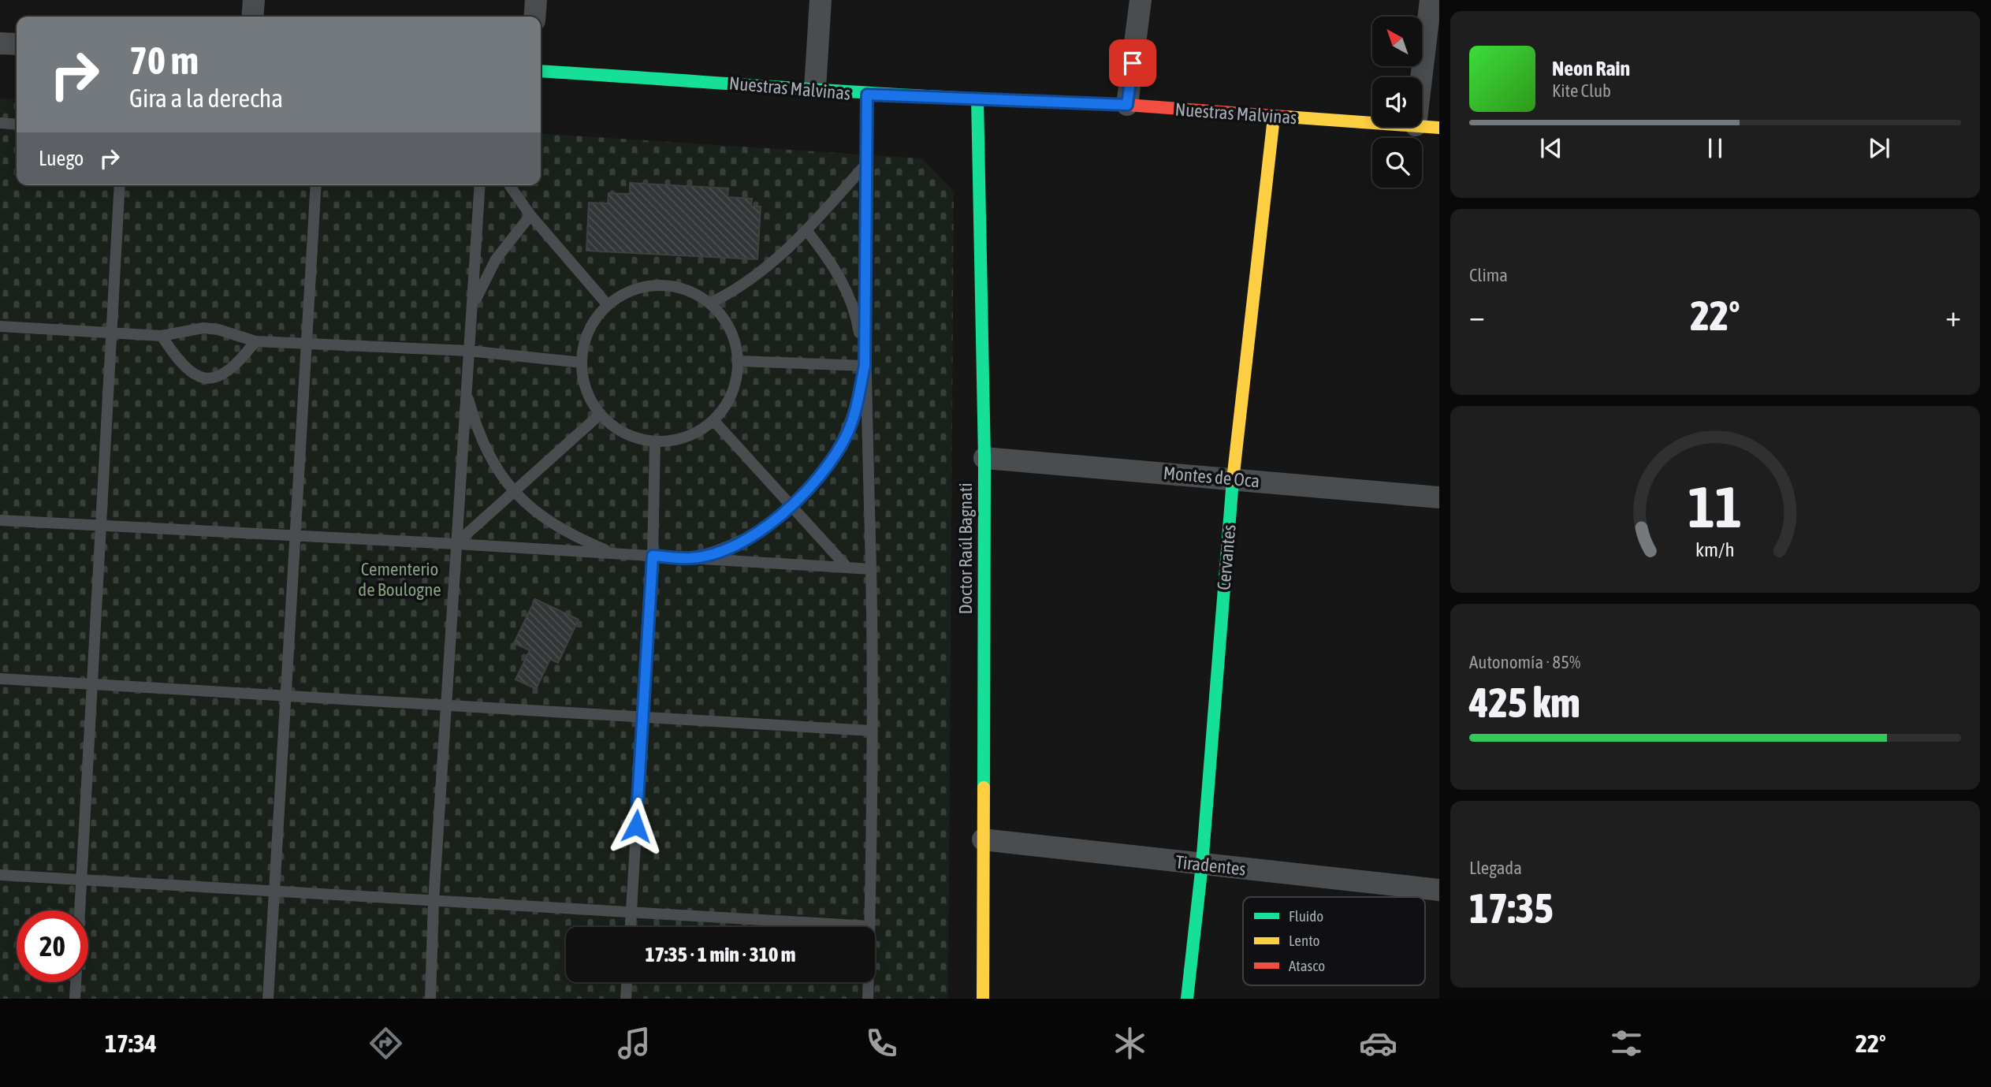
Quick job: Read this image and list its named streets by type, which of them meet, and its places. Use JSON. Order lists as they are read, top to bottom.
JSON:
{
  "streets": {
    "street": [
      "Nuestras Malvinas",
      "Montes de Oca",
      "Doctor Raúl Bagnati",
      "Cervantes",
      "Tiradentes"
    ]
  },
  "crossings": [
    ["Nuestras Malvinas", "Doctor Raúl Bagnati"],
    ["Nuestras Malvinas", "Cervantes"],
    ["Montes de Oca", "Doctor Raúl Bagnati"],
    ["Montes de Oca", "Cervantes"],
    ["Doctor Raúl Bagnati", "Tiradentes"],
    ["Cervantes", "Tiradentes"]
  ],
  "parks": ["Cementerio de Boulogne"],
  "legend": ["Fluido", "Lento", "Atasco"],
  "north": "top left",
  "page": {
    "turn": ["70 m", "Gira a la derecha"],
    "song": ["Neon Rain", "Kite Club"],
    "then": "Luego",
    "tile": [
      "Clima",
      ["Autonomía · 85%", "425 km"],
      ["Llegada", "17:35"]
    ],
    "heat": ["−", "22°", "+"],
    "limit": "20",
    "trip": "17:35 · 1 min · 310 m",
    "tabs": ["17:34", "22°"],
    "gauge": ["11", "km/h"]
  }
}
